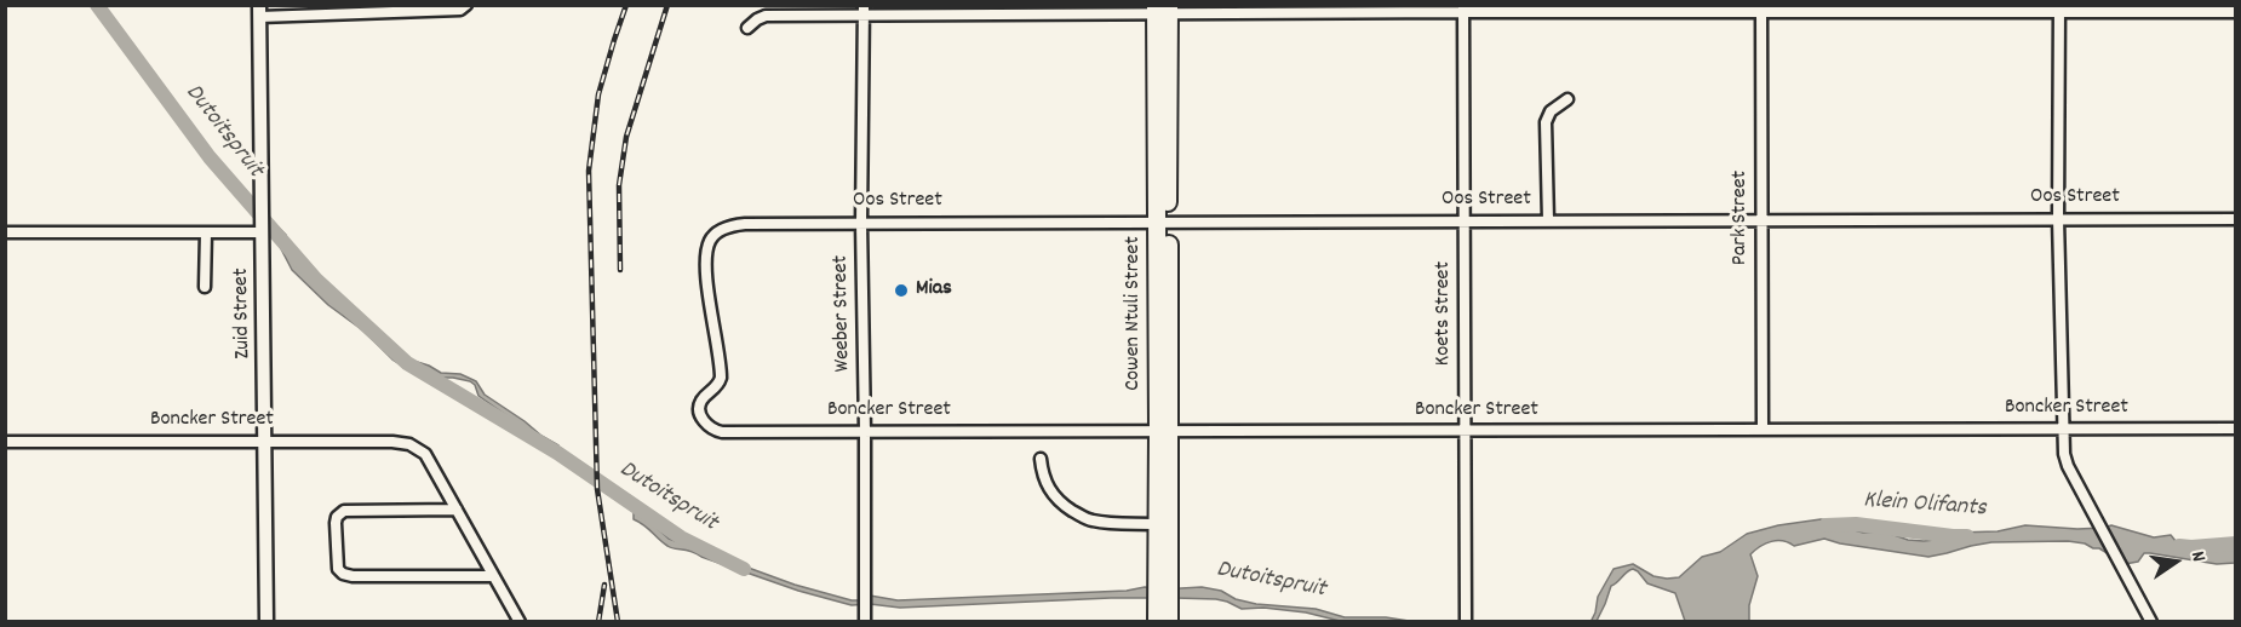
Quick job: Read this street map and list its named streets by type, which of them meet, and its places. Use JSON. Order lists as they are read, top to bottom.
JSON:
{
  "streets": {
    "highway": ["Cowen Ntuli Street"],
    "street": [
      "Oos Street",
      "Park Street",
      "Zuid Street",
      "Weeber Street",
      "Koets Street",
      "Boncker Street"
    ]
  },
  "crossings": [
    ["Oos Street", "Park Street"],
    ["Oos Street", "Weeber Street"],
    ["Oos Street", "Cowen Ntuli Street"],
    ["Oos Street", "Koets Street"],
    ["Oos Street", "Boncker Street"],
    ["Park Street", "Boncker Street"],
    ["Zuid Street", "Boncker Street"],
    ["Weeber Street", "Boncker Street"],
    ["Cowen Ntuli Street", "Boncker Street"],
    ["Koets Street", "Boncker Street"]
  ],
  "water": ["Dutoitspruit", "Klein Olifants"],
  "places": ["Mias"],
  "north": "right"
}
